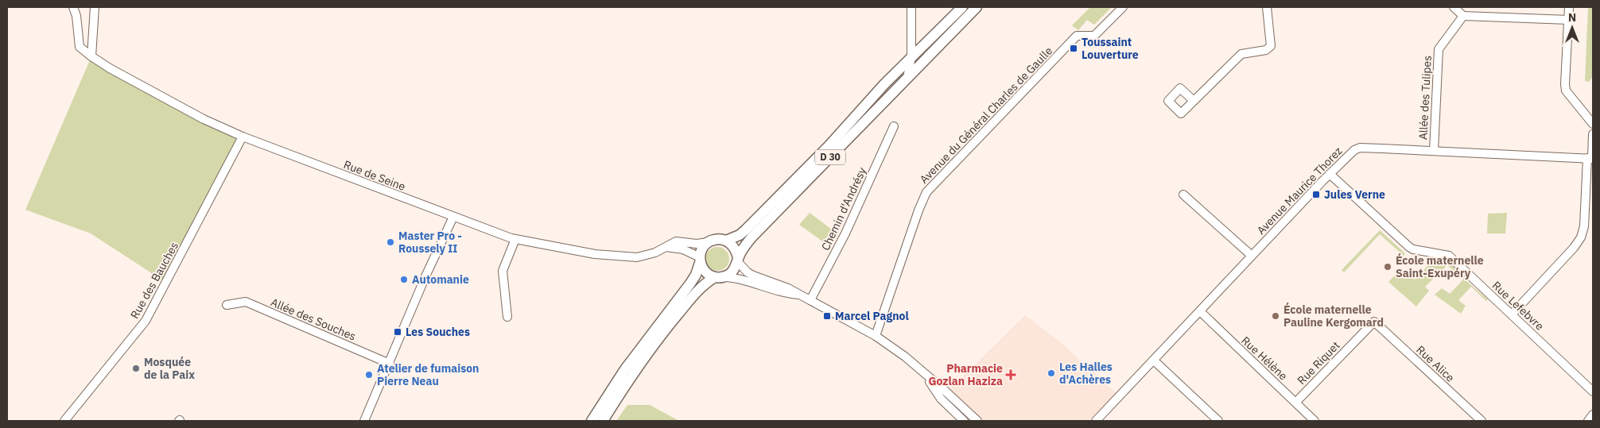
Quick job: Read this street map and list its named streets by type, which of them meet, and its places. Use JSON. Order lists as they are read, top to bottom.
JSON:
{
  "streets": {
    "main road": ["D 30"],
    "street": [
      "Allée des Tulipes",
      "Avenue du Général Charles de Gaulle",
      "Rue de Seine",
      "Avenue Maurice Thorez",
      "Chemin d'Andrésy",
      "Rue des Bauches",
      "Rue Lefebvre",
      "Allée des Souches",
      "Rue Hélène",
      "Rue Riquet",
      "Rue Alice"
    ]
  },
  "crossings": [
    ["Allée des Tulipes", "Avenue Maurice Thorez"],
    ["D 30", "Rue de Seine"],
    ["Rue de Seine", "Rue des Bauches"],
    ["Avenue Maurice Thorez", "Rue Lefebvre"],
    ["Avenue Maurice Thorez", "Rue Hélène"],
    ["Rue Hélène", "Rue Riquet"],
    ["Rue Riquet", "Rue Alice"]
  ],
  "places": {
    "transit": [
      "Toussaint Louverture",
      "Jules Verne",
      "Marcel Pagnol",
      "Les Souches"
    ],
    "other": [
      "Master Pro - Roussely II",
      "École maternelle Saint-Exupéry",
      "Automanie",
      "École maternelle Pauline Kergomard",
      "Mosquée de la Paix",
      "Les Halles d'Achères",
      "Atelier de fumaison Pierre Neau"
    ],
    "health": ["Pharmacie Gozlan Haziza"]
  },
  "north": "top"
}
